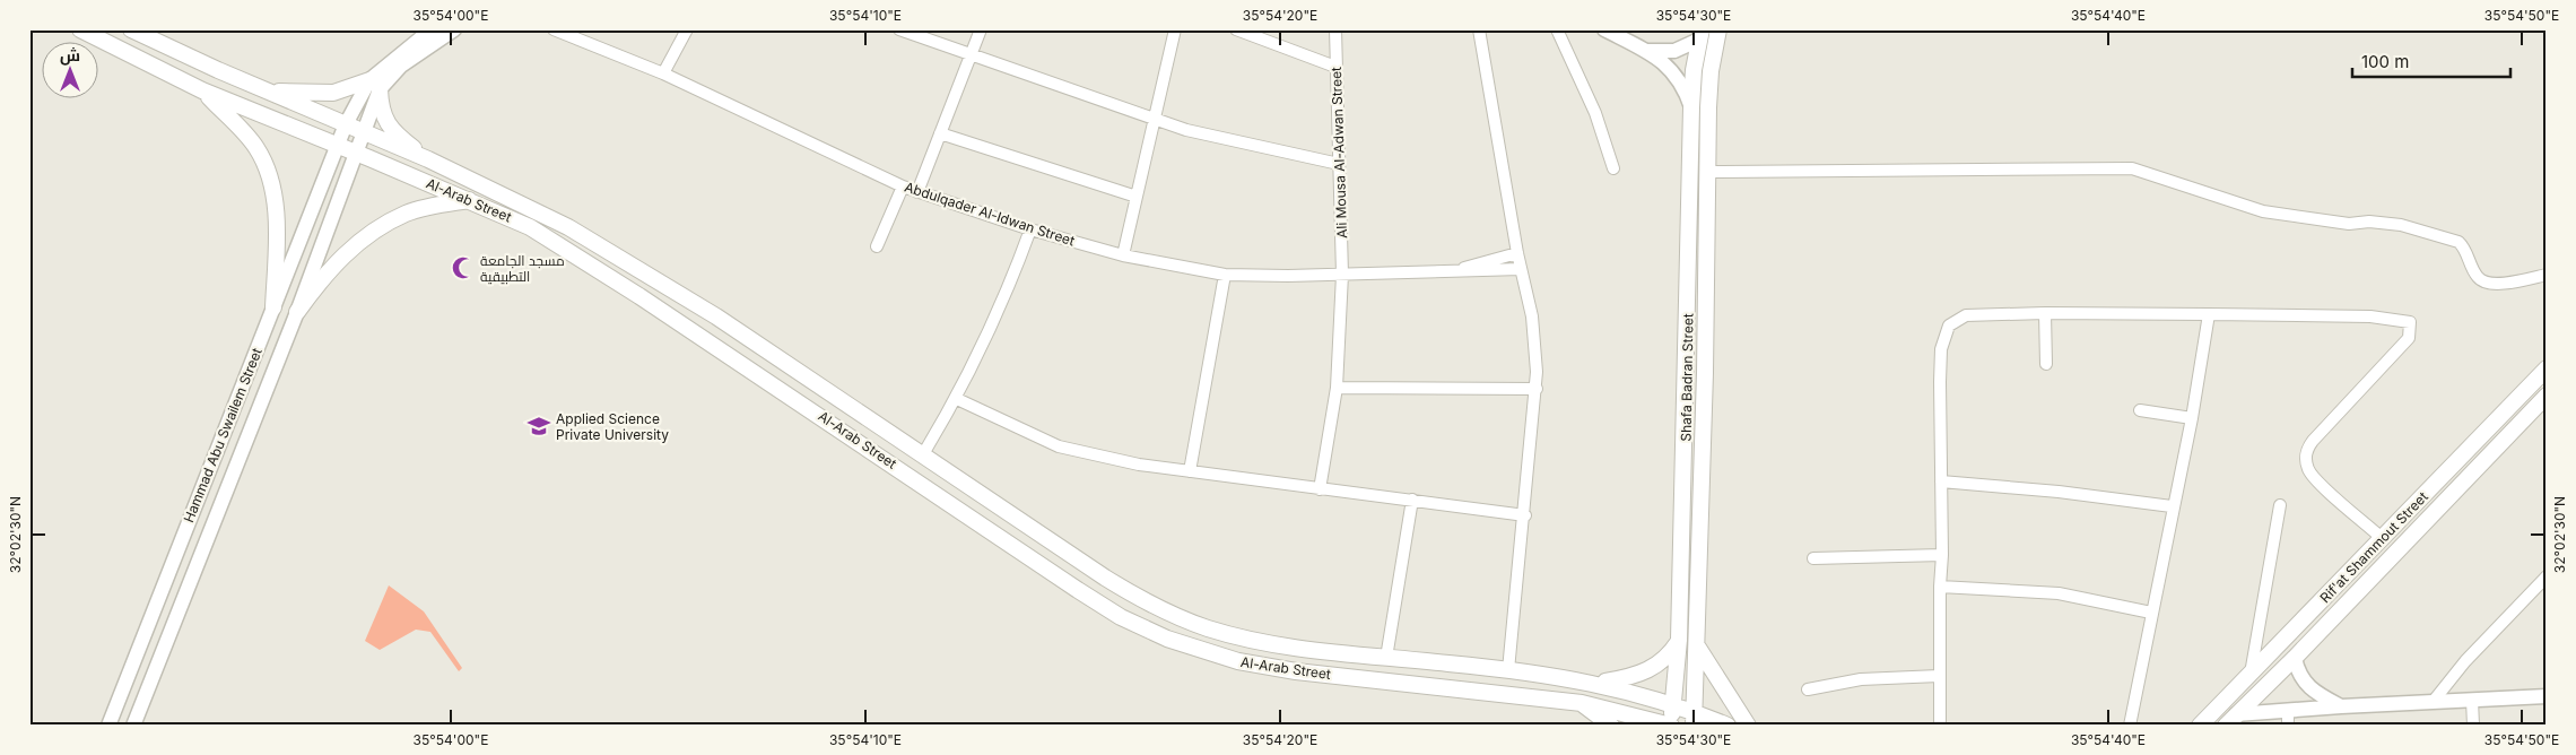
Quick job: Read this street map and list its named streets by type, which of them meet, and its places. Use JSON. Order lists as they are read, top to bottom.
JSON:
{
  "streets": {
    "main road": ["Al-Arab Street", "Shafa Badran Street", "Rif'at Shammout Street"],
    "street": ["Ali Mousa Al-Adwan Street", "Abdulqader Al-Idwan Street", "Hammad Abu Swailem Street"]
  },
  "crossings": [
    ["Ali Mousa Al-Adwan Street", "Abdulqader Al-Idwan Street"],
    ["Al-Arab Street", "Shafa Badran Street"],
    ["Al-Arab Street", "Hammad Abu Swailem Street"]
  ],
  "places": {
    "mosque": ["مسجد الجامعة التطبيقية"],
    "school or university": ["Applied Science Private University"]
  },
  "scale_bar": "100 m",
  "north": "top",
  "coordinates": [
    "35°54'00\"E",
    "35°54'10\"E",
    "35°54'20\"E",
    "35°54'30\"E",
    "35°54'40\"E",
    "35°54'50\"E",
    "32°02'30\"N"
  ]
}
